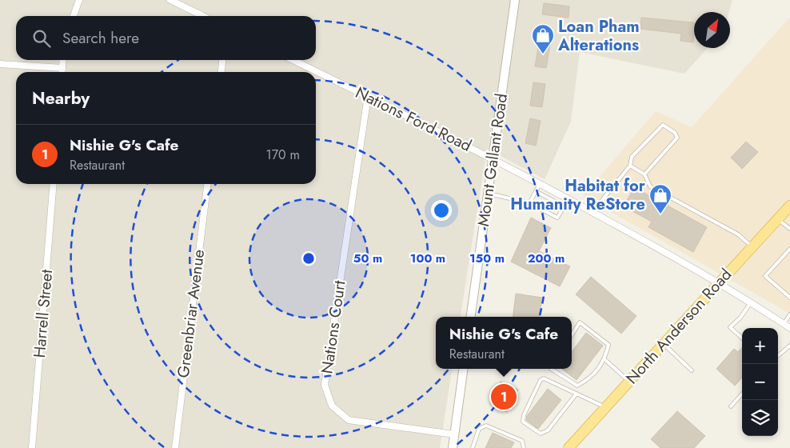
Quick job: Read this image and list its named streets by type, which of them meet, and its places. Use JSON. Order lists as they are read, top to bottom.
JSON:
{
  "streets": {
    "main road": ["North Anderson Road"],
    "street": [
      "Nations Ford Road",
      "Mount Gallant Road",
      "Harrell Street",
      "Greenbriar Avenue",
      "Nations Court"
    ]
  },
  "crossings": [
    ["Nations Ford Road", "Mount Gallant Road"],
    ["Nations Ford Road", "North Anderson Road"],
    ["Nations Ford Road", "Nations Court"]
  ],
  "places": {
    "shop": ["Loan Pham Alterations", "Habitat for Humanity ReStore"]
  },
  "north": "top right",
  "page": {
    "search": "Search here",
    "heading": "Nearby",
    "list": [
      {
        "mark": "1",
        "name": "Nishie G's Cafe",
        "note": "Restaurant",
        "value": "170 m"
      }
    ],
    "popup": ["Nishie G's Cafe", "Restaurant"],
    "map_buttons": ["+", "−"],
    "pins": "1"
  },
  "rings": [
    "50 m",
    "100 m",
    "150 m",
    "200 m"
  ]
}
